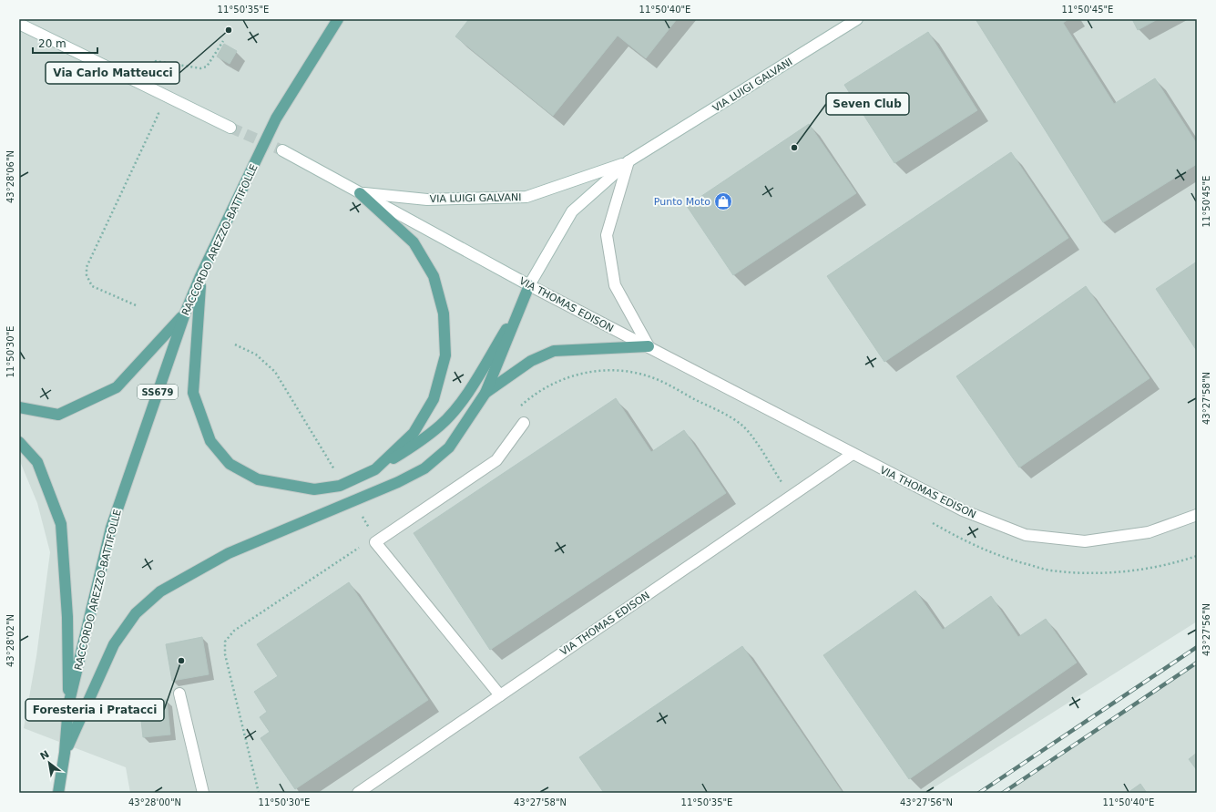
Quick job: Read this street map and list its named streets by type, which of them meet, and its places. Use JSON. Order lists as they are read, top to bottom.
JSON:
{
  "streets": {
    "main road": ["RACCORDO AREZZO-BATTIFOLLE", "SS679"],
    "street": ["VIA LUIGI GALVANI", "VIA THOMAS EDISON"]
  },
  "crossings": [
    ["VIA LUIGI GALVANI", "VIA THOMAS EDISON"]
  ],
  "places": {
    "other": ["Via Carlo Matteucci", "Seven Club", "Foresteria i Pratacci"],
    "shop": ["Punto Moto"]
  },
  "scale_bar": "20 m",
  "north": "top left",
  "coordinates": [
    "11°50'35\"E",
    "11°50'40\"E",
    "11°50'45\"E",
    "43°28'06\"N",
    "11°50'30\"E",
    "43°27'58\"N",
    "43°27'56\"N",
    "43°28'02\"N",
    "43°28'00\"N"
  ]
}
